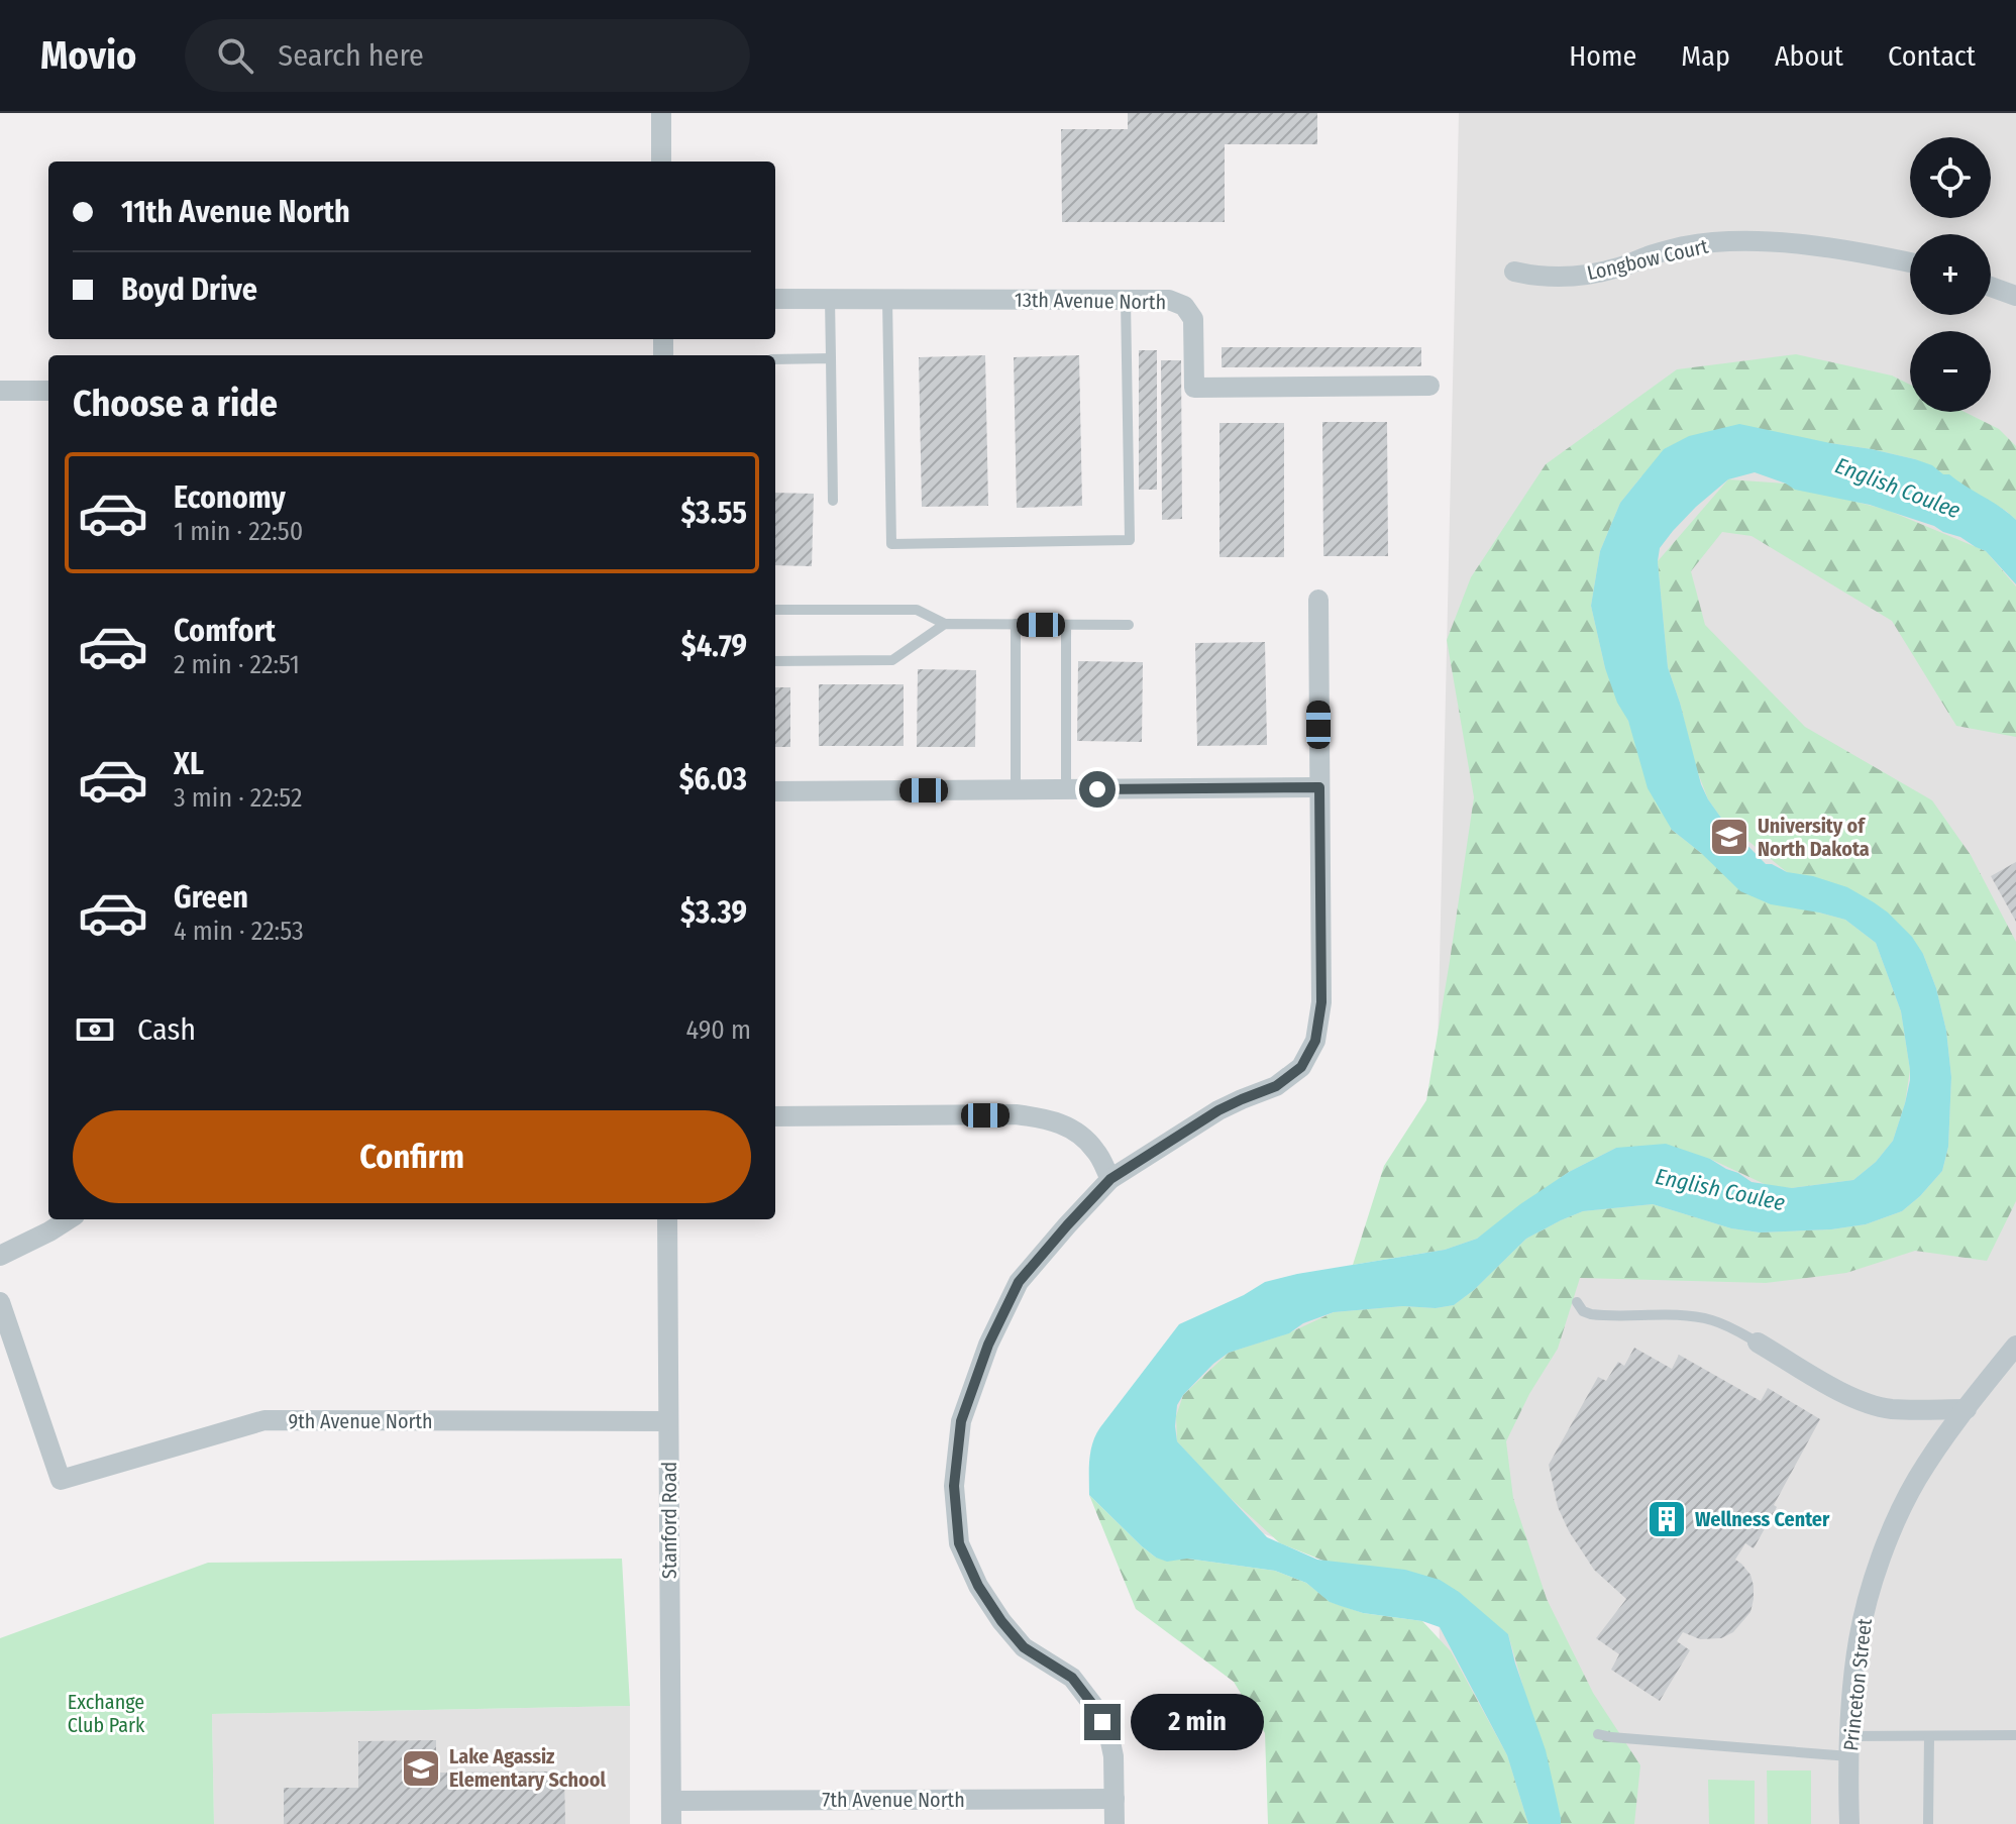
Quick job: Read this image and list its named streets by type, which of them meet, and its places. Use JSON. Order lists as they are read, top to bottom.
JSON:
{
  "streets": {
    "street": [
      "Longbow Court",
      "13th Avenue North",
      "9th Avenue North",
      "Stanford Road",
      "Princeton Street",
      "7th Avenue North"
    ]
  },
  "crossings": [
    ["9th Avenue North", "Stanford Road"],
    ["Stanford Road", "7th Avenue North"]
  ],
  "water": ["English Coulee"],
  "parks": ["Exchange Club Park"],
  "places": {
    "school or university": ["University of North Dakota", "Lake Agassiz Elementary School"],
    "building": ["Wellness Center"]
  },
  "page": {
    "header": "Movio",
    "search": "Search here",
    "nav": [
      "Home",
      "Map",
      "About",
      "Contact"
    ],
    "map_buttons": ["+", "−"],
    "banner": ["11th Avenue North", "Boyd Drive"],
    "heading": "Choose a ride",
    "list": [
      {
        "name": "Economy",
        "note": "1 min · 22:50",
        "value": "$3.55"
      },
      {
        "name": "Comfort",
        "note": "2 min · 22:51",
        "value": "$4.79"
      },
      {
        "name": "XL",
        "note": "3 min · 22:52",
        "value": "$6.03"
      },
      {
        "name": "Green",
        "note": "4 min · 22:53",
        "value": "$3.39"
      }
    ],
    "pay": ["Cash", "490 m"],
    "buttons": "Confirm",
    "bubble": "2 min"
  }
}
